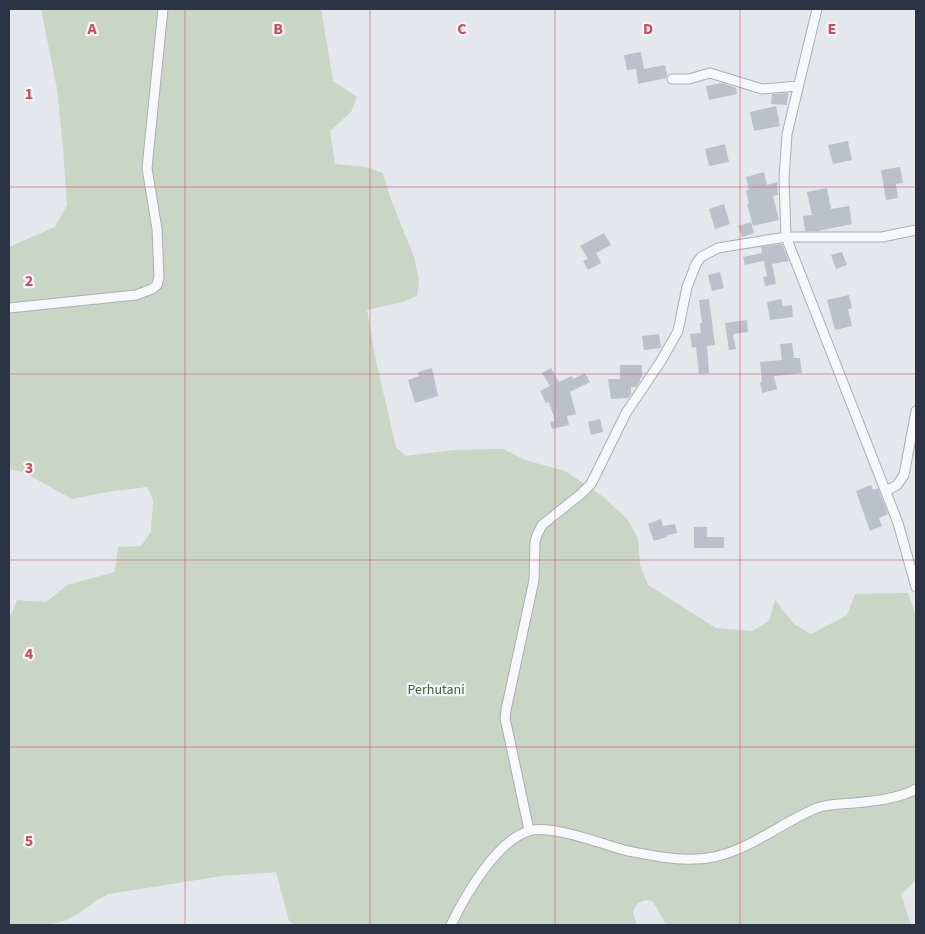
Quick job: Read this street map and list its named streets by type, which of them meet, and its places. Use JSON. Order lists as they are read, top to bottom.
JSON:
{
  "parks": ["Perhutani"],
  "grid": {
    "columns": [
      "A",
      "B",
      "C",
      "D",
      "E"
    ],
    "rows": [
      "1",
      "2",
      "3",
      "4",
      "5"
    ]
  }
}
